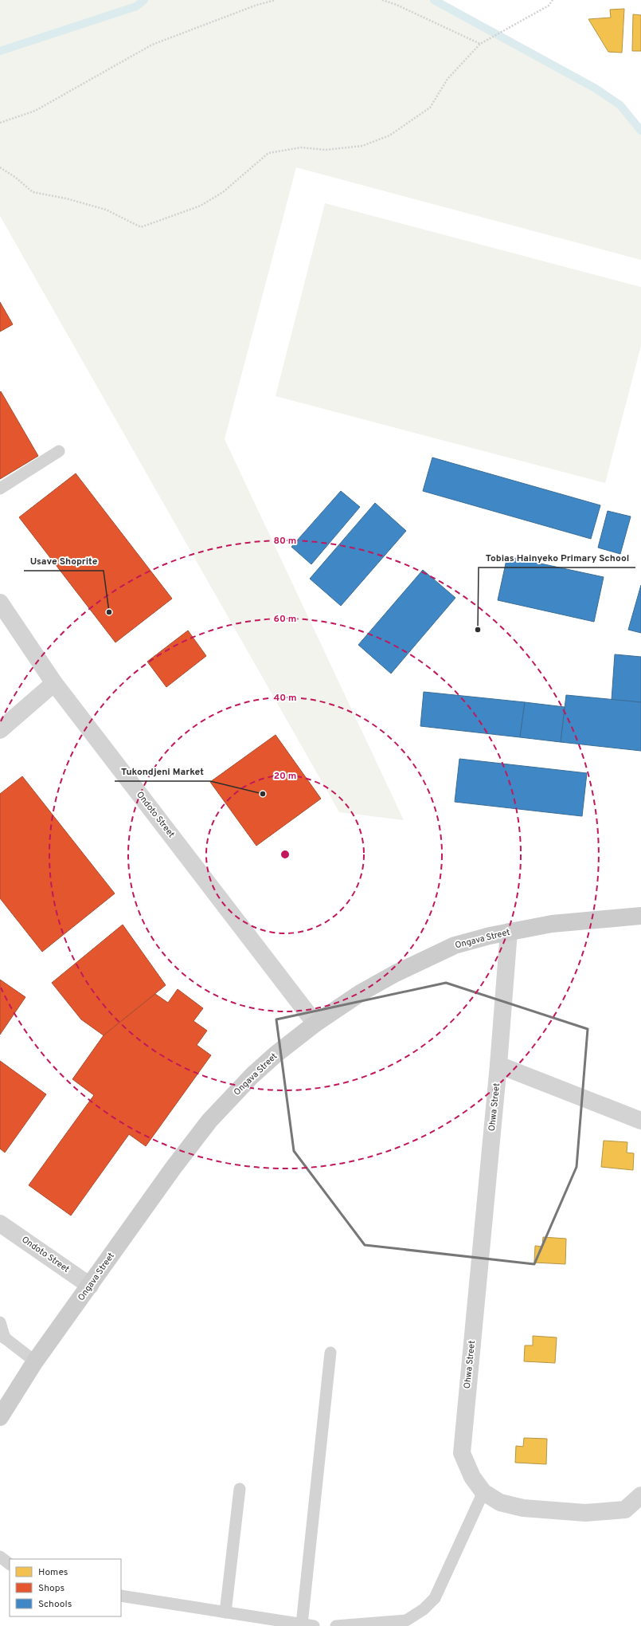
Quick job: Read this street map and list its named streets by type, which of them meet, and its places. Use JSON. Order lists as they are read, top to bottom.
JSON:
{
  "streets": {
    "street": ["Ondoto Street", "Ongava Street", "Ohwa Street"]
  },
  "crossings": [
    ["Ondoto Street", "Ongava Street"],
    ["Ongava Street", "Ohwa Street"]
  ],
  "places": ["Usave Shoprite", "Tobias Hainyeko Primary School", "Tukondjeni Market"],
  "legend": ["Homes", "Shops", "Schools"],
  "rings": [
    "80 m",
    "60 m",
    "40 m",
    "20 m"
  ]
}
